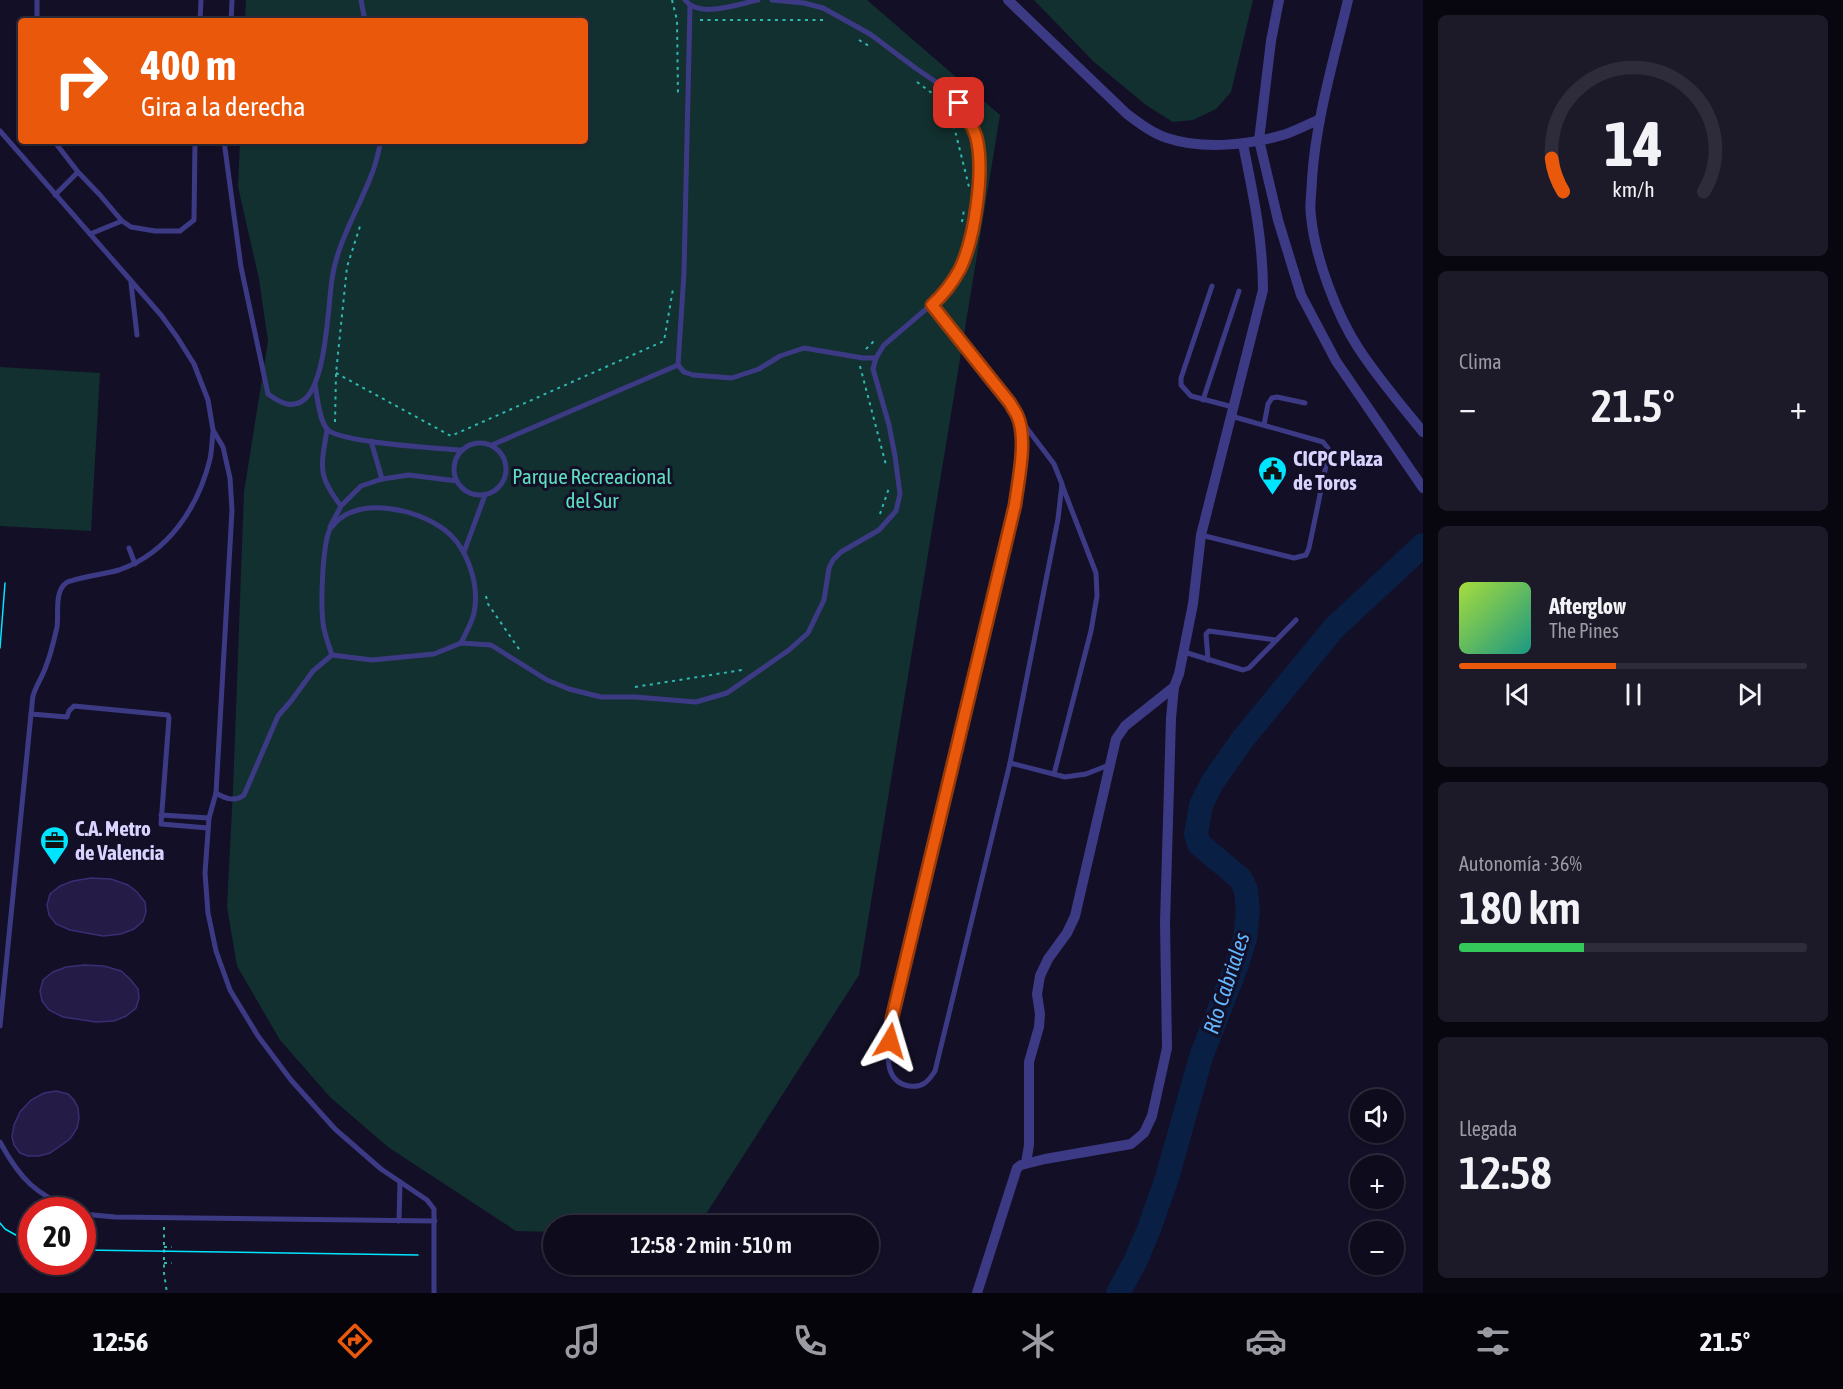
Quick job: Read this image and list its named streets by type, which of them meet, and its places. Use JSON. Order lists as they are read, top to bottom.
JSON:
{
  "water": ["Río Cabriales"],
  "parks": ["Parque Recreacional del Sur"],
  "places": {
    "public building": ["CICPC Plaza de Toros"],
    "office": ["C.A. Metro de Valencia"]
  },
  "page": {
    "turn": ["400 m", "Gira a la derecha"],
    "tile": [
      "Clima",
      ["Autonomía · 36%", "180 km"],
      ["Llegada", "12:58"]
    ],
    "heat": ["−", "21.5°", "+"],
    "song": ["Afterglow", "The Pines"],
    "map_buttons": ["+", "−"],
    "limit": "20",
    "trip": "12:58 · 2 min · 510 m",
    "tabs": ["12:56", "21.5°"],
    "gauge": ["14", "km/h"]
  }
}
